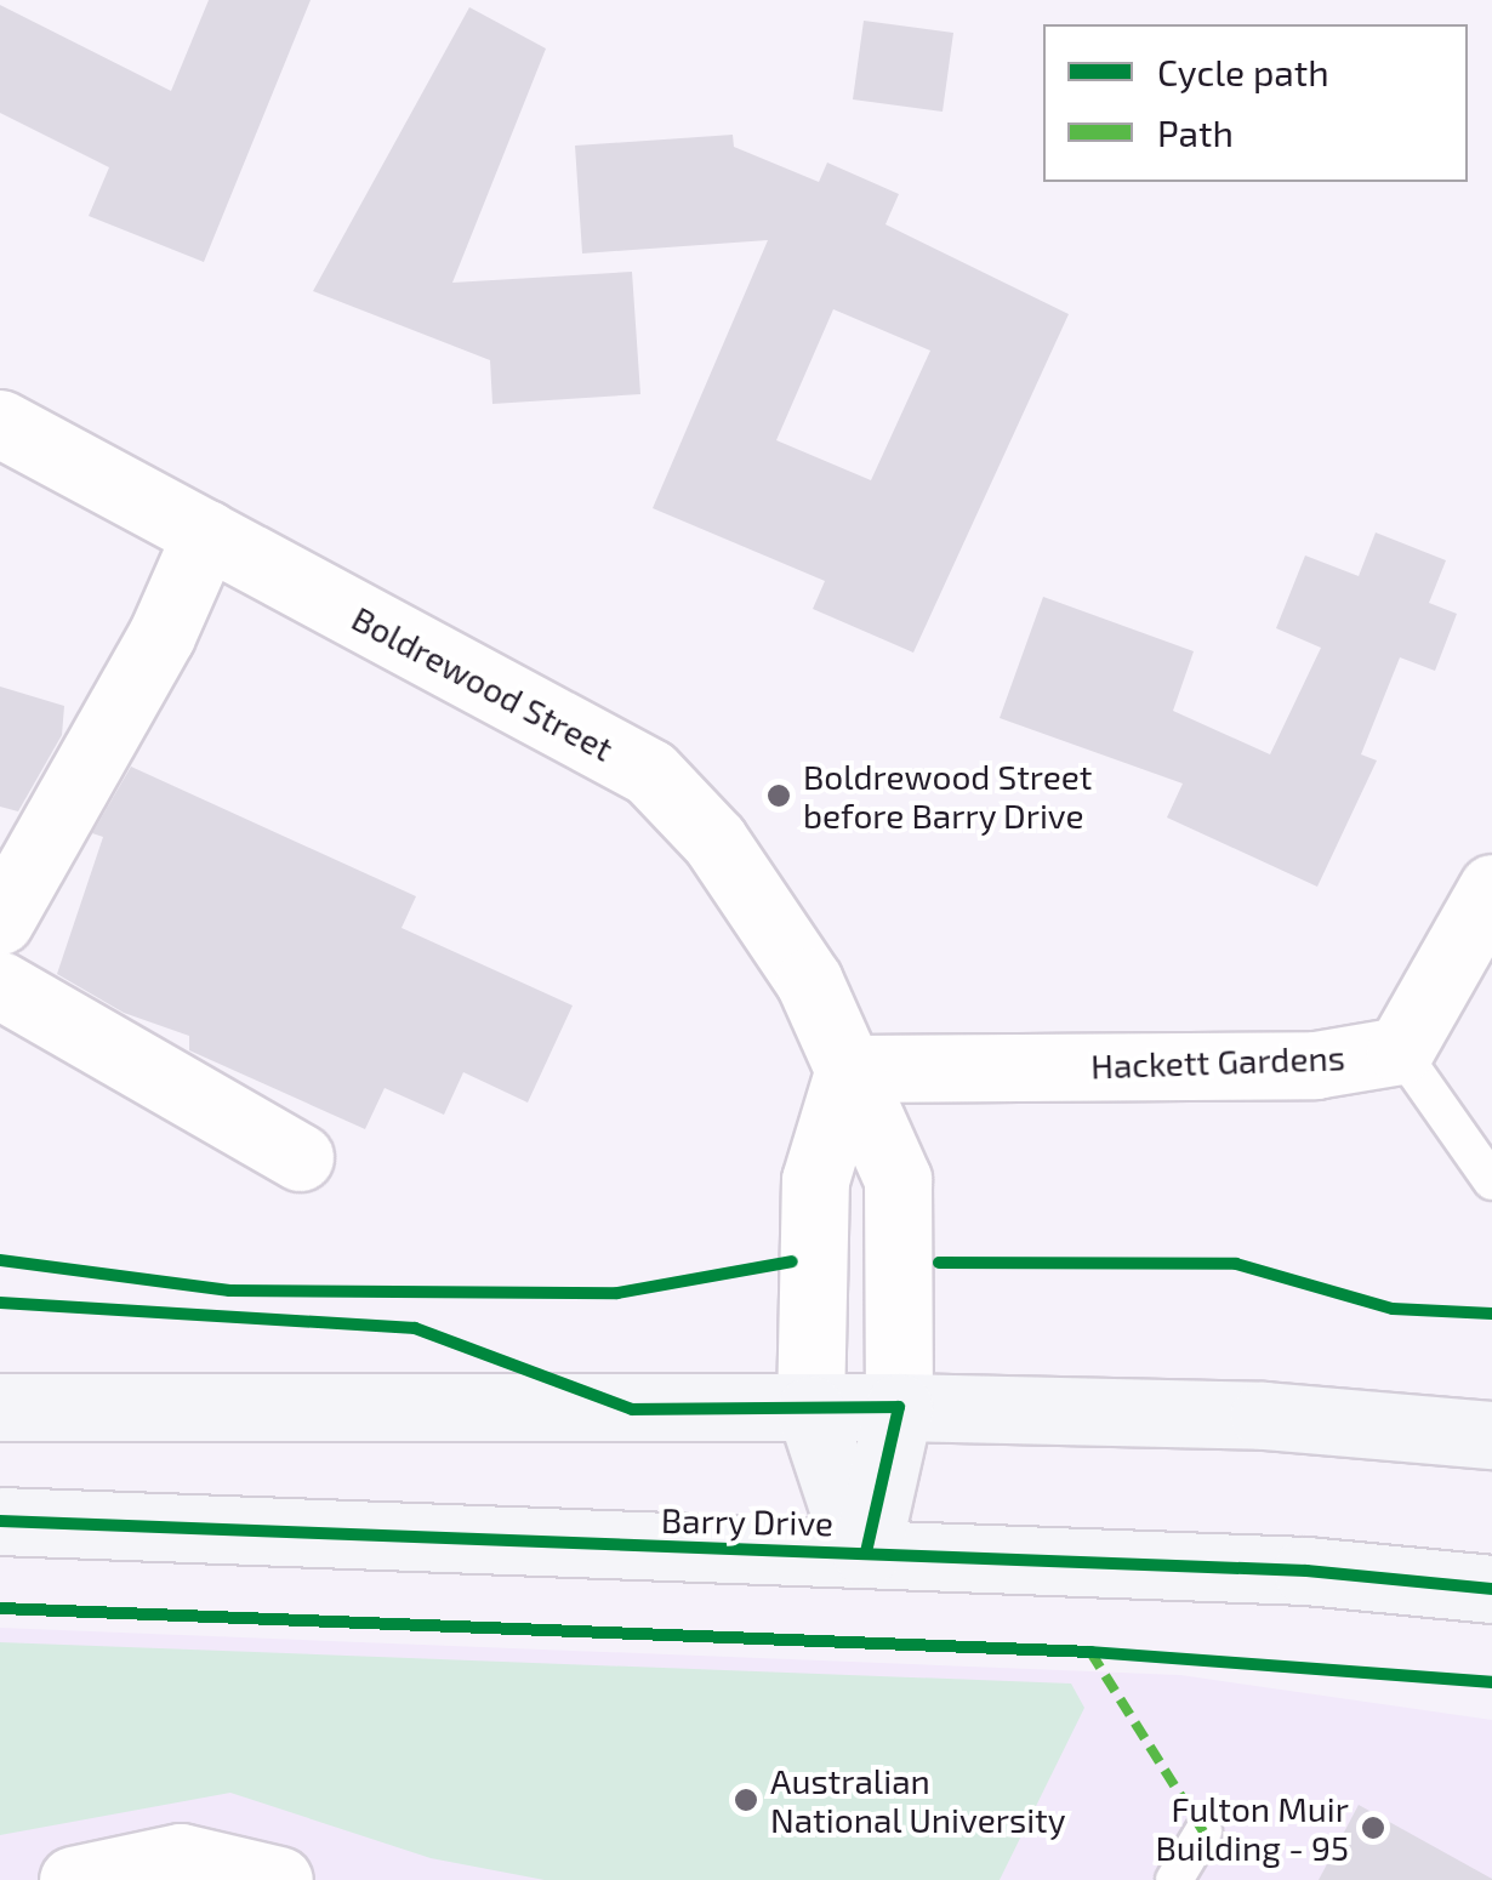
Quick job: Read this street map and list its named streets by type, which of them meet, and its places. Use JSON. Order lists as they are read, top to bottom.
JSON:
{
  "streets": {
    "main road": ["Barry Drive"],
    "street": ["Boldrewood Street", "Hackett Gardens"]
  },
  "crossings": [
    ["Boldrewood Street", "Hackett Gardens"]
  ],
  "places": ["Boldrewood Street before Barry Drive", "Australian National University", "Fulton Muir Building - 95"],
  "legend": ["Cycle path", "Path"]
}
